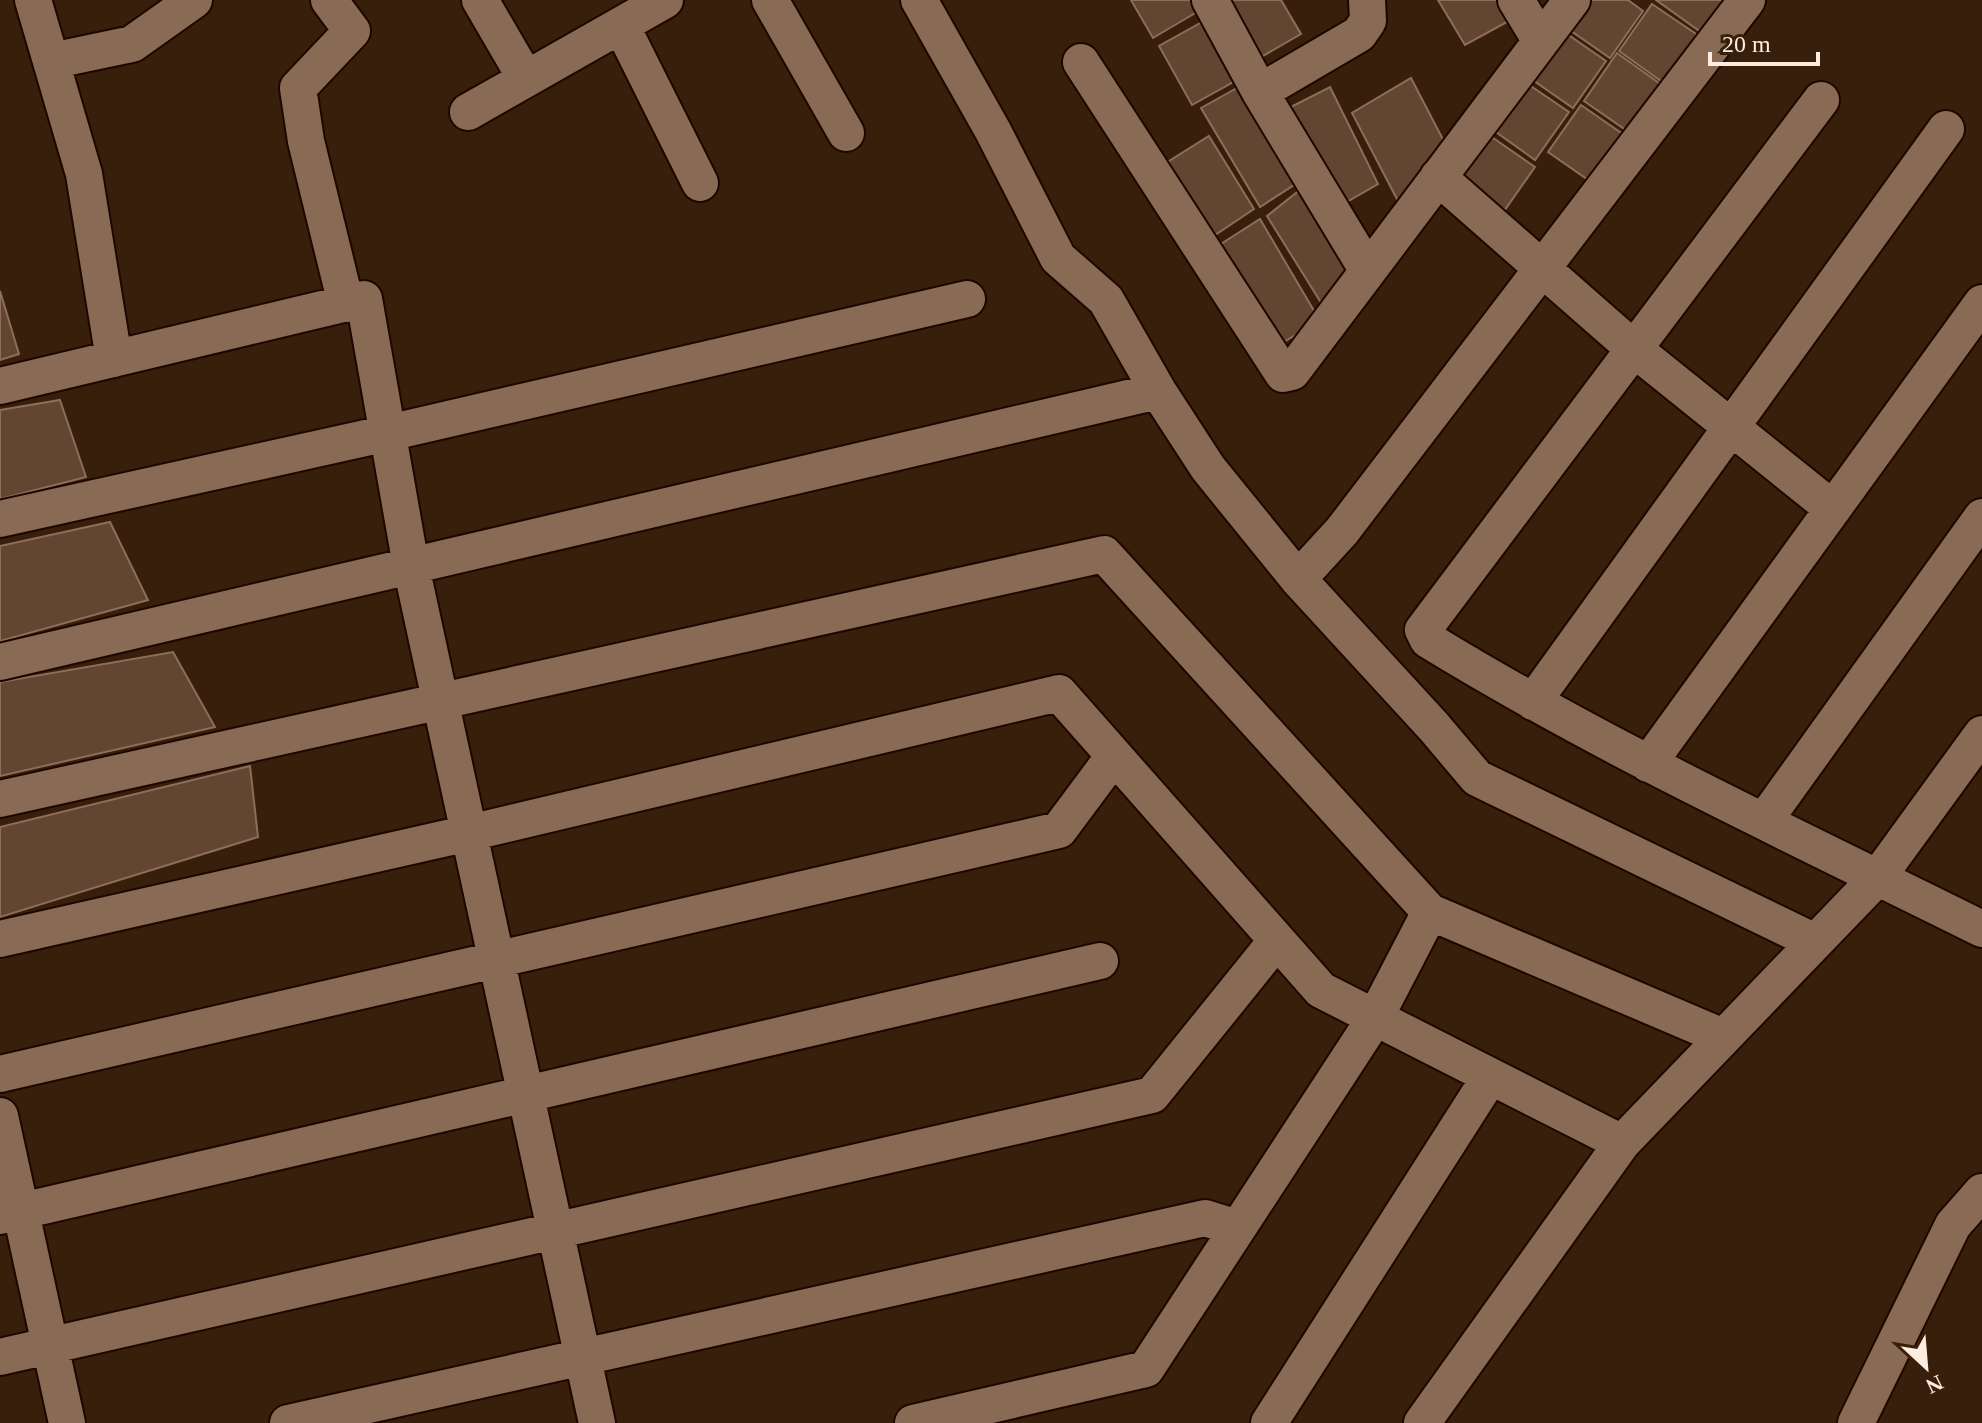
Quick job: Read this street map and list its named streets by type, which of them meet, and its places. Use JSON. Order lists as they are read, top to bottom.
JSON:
{
  "scale_bar": "20 m",
  "north": "bottom right"
}
